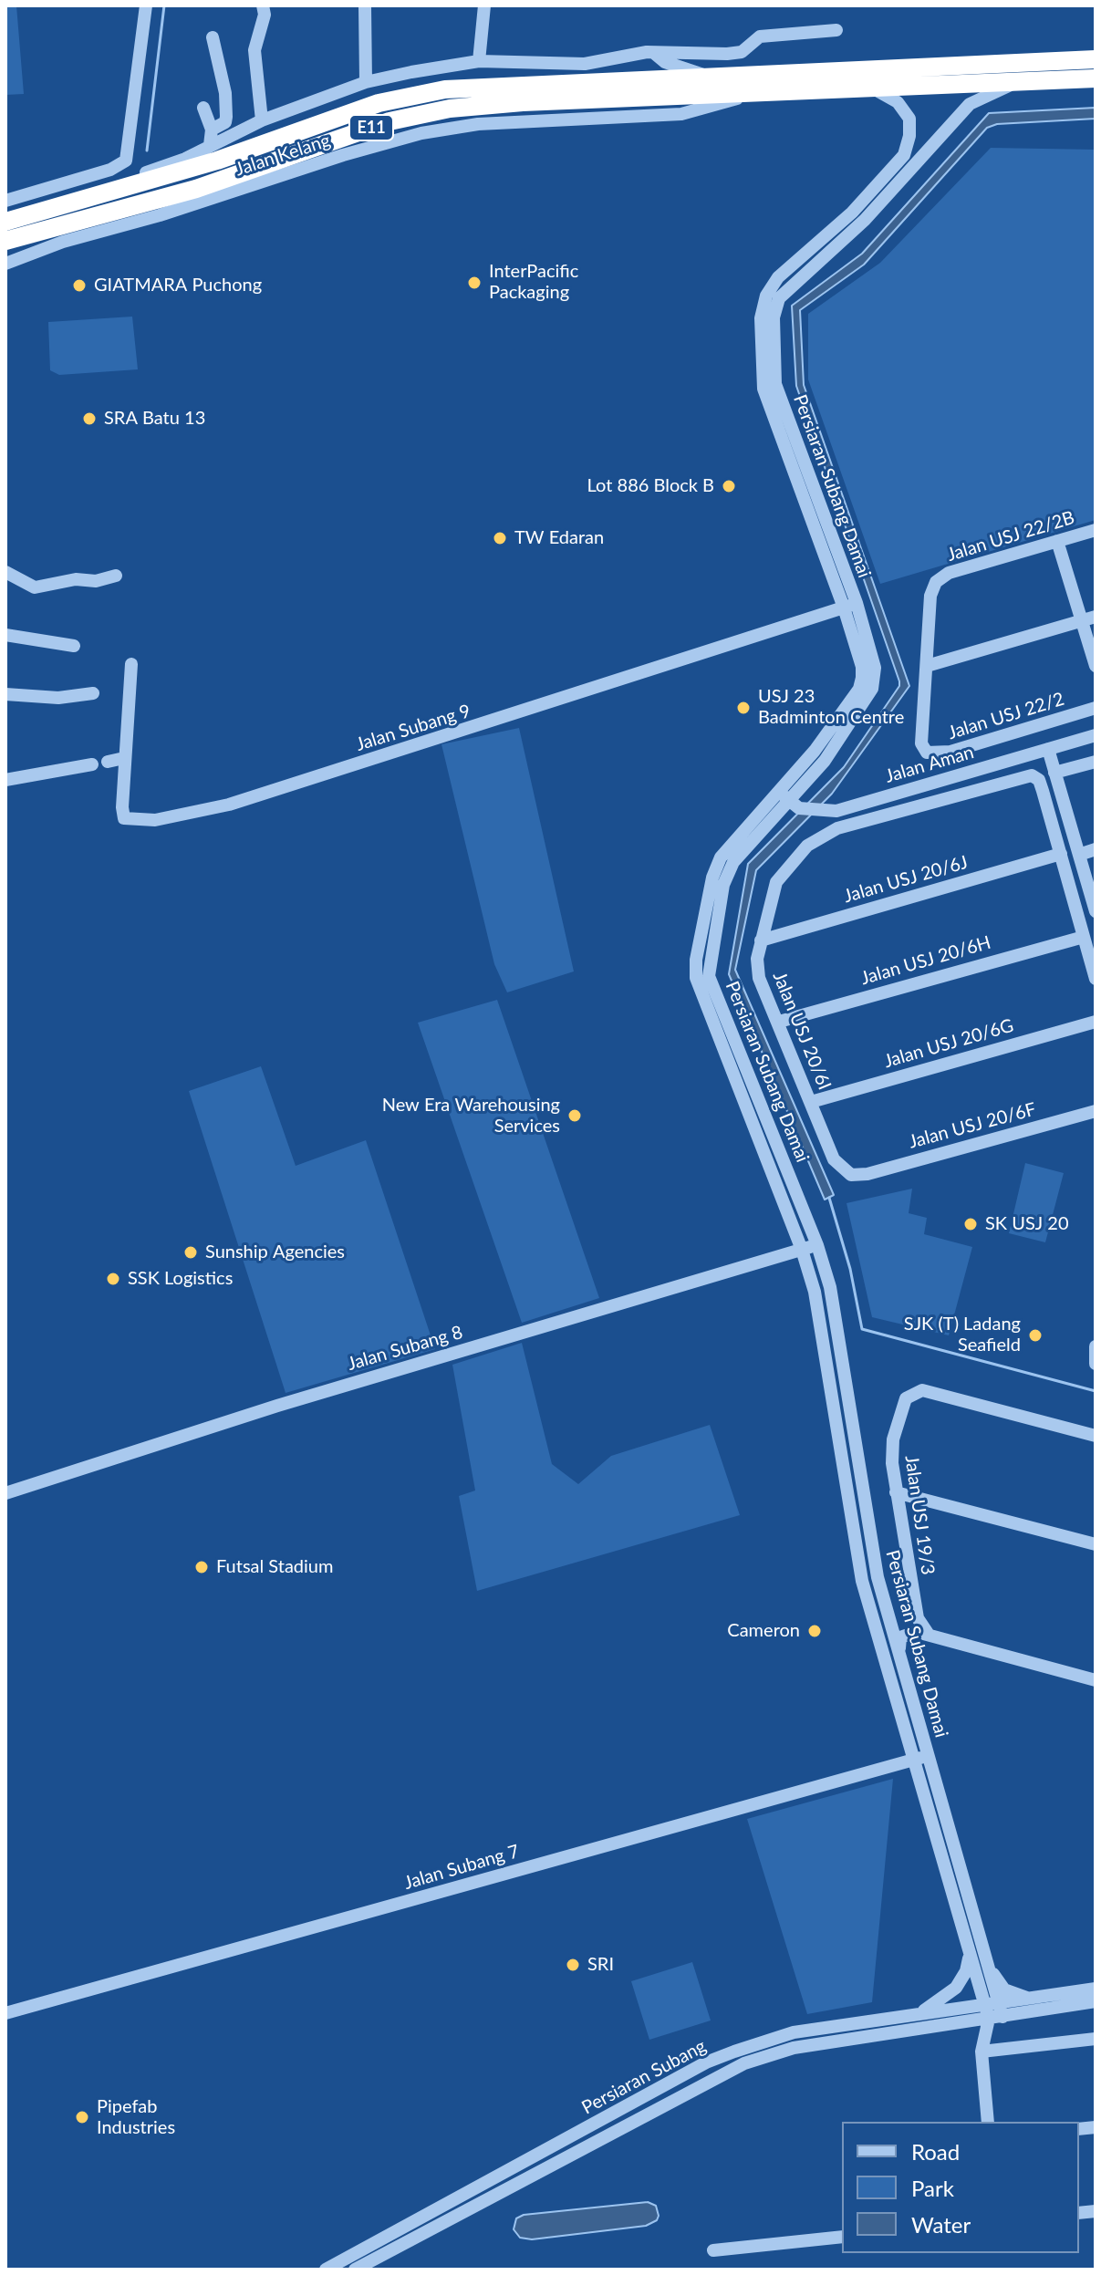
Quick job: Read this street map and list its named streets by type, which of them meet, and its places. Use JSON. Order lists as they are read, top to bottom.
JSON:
{
  "streets": {
    "highway": ["E11"],
    "street": [
      "Jalan Kelang",
      "Persiaran Subang Damai",
      "Jalan USJ 22/2B",
      "Jalan USJ 22/2",
      "Jalan Subang 9",
      "Jalan Aman",
      "Jalan USJ 20/6J",
      "Jalan USJ 20/6H",
      "Jalan USJ 20/6I",
      "Jalan USJ 20/6G",
      "Jalan USJ 20/6F",
      "Jalan Subang 8",
      "Jalan USJ 19/3",
      "Jalan Subang 7",
      "Persiaran Subang"
    ]
  },
  "crossings": [
    ["E11", "Jalan Kelang"],
    ["E11", "Persiaran Subang Damai"],
    ["Persiaran Subang Damai", "Jalan Subang 9"],
    ["Persiaran Subang Damai", "Jalan Aman"],
    ["Persiaran Subang Damai", "Jalan Subang 8"],
    ["Persiaran Subang Damai", "Jalan Subang 7"],
    ["Persiaran Subang Damai", "Persiaran Subang"],
    ["Jalan USJ 22/2B", "Jalan USJ 22/2"],
    ["Jalan USJ 20/6J", "Jalan USJ 20/6I"],
    ["Jalan USJ 20/6H", "Jalan USJ 20/6I"],
    ["Jalan USJ 20/6I", "Jalan USJ 20/6G"],
    ["Jalan USJ 20/6I", "Jalan USJ 20/6F"]
  ],
  "places": [
    "InterPacific Packaging",
    "GIATMARA Puchong",
    "SRA Batu 13",
    "Lot 886 Block B",
    "TW Edaran",
    "USJ 23 Badminton Centre",
    "New Era Warehousing Services",
    "SK USJ 20",
    "Sunship Agencies",
    "SSK Logistics",
    "SJK (T) Ladang Seafield",
    "Futsal Stadium",
    "Cameron",
    "SRI",
    "Pipefab Industries"
  ],
  "legend": ["Road", "Park", "Water"]
}
